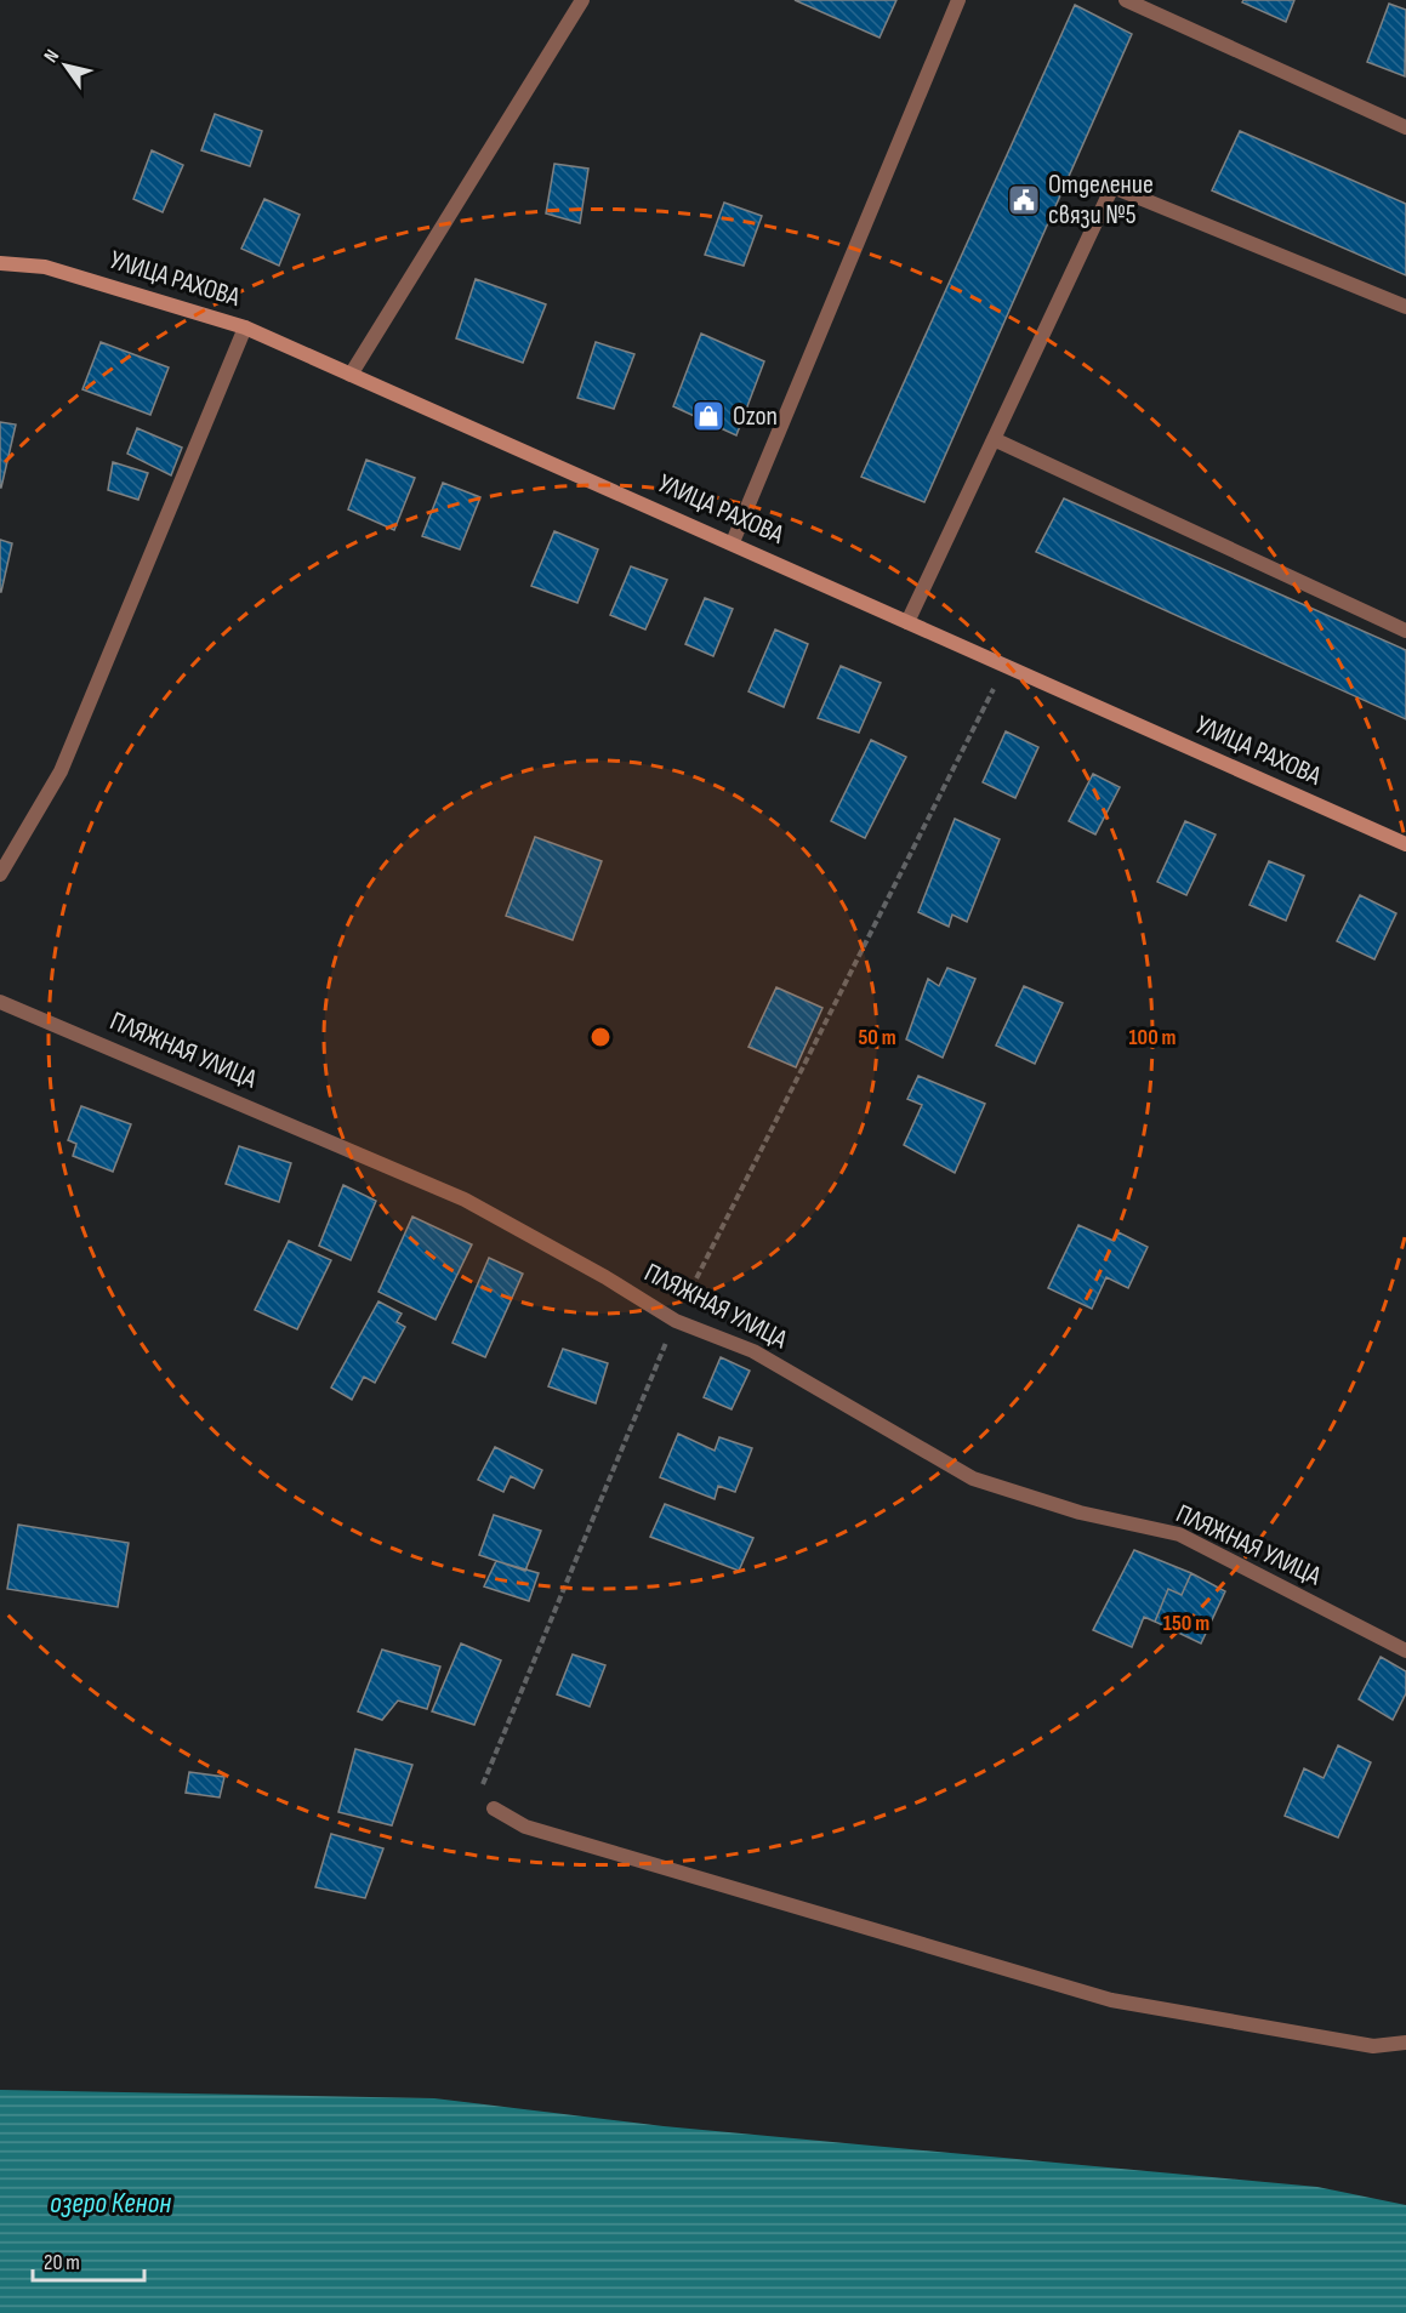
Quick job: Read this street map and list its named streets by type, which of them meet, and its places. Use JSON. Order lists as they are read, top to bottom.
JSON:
{
  "streets": {
    "main road": ["УЛИЦА РАХОВА"],
    "street": ["ПЛЯЖНАЯ УЛИЦА"]
  },
  "water": ["озеро Кенон"],
  "places": {
    "public building": ["Отделение связи №5"],
    "shop": ["Ozon"]
  },
  "scale_bar": "20 m",
  "north": "top left",
  "rings": ["50 m", "100 m", "150 m"]
}
